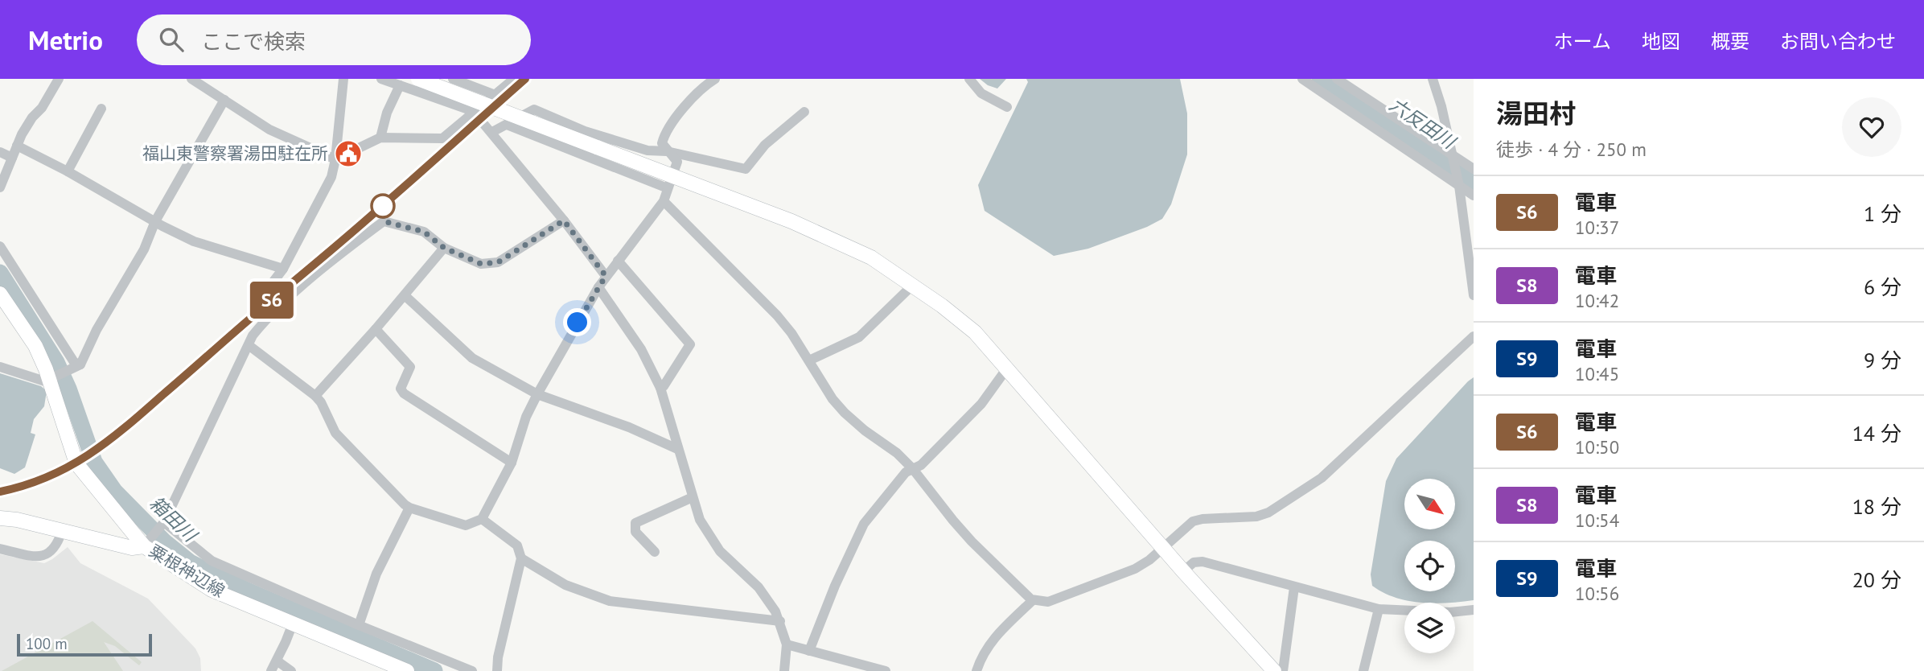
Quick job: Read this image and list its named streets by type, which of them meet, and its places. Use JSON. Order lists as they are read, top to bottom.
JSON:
{
  "streets": {
    "street": ["粟根神辺線"]
  },
  "water": ["六反田川", "箱田川"],
  "places": {
    "public building": ["福山東警察署湯田駐在所"]
  },
  "scale_bar": "100 m",
  "north": "bottom right",
  "page": {
    "header": "Metrio",
    "search": "ここで検索",
    "nav": [
      "ホーム",
      "地図",
      "概要",
      "お問い合わせ"
    ],
    "on_map": "S6",
    "heading": ["湯田村", "徒歩 · 4 分 · 250 m"],
    "list": [
      {
        "mark": "S6",
        "name": "電車",
        "note": "10:37",
        "value": "1 分"
      },
      {
        "mark": "S8",
        "name": "電車",
        "note": "10:42",
        "value": "6 分"
      },
      {
        "mark": "S9",
        "name": "電車",
        "note": "10:45",
        "value": "9 分"
      },
      {
        "mark": "S6",
        "name": "電車",
        "note": "10:50",
        "value": "14 分"
      },
      {
        "mark": "S8",
        "name": "電車",
        "note": "10:54",
        "value": "18 分"
      },
      {
        "mark": "S9",
        "name": "電車",
        "note": "10:56",
        "value": "20 分"
      }
    ],
    "scale": "100 m"
  }
}
